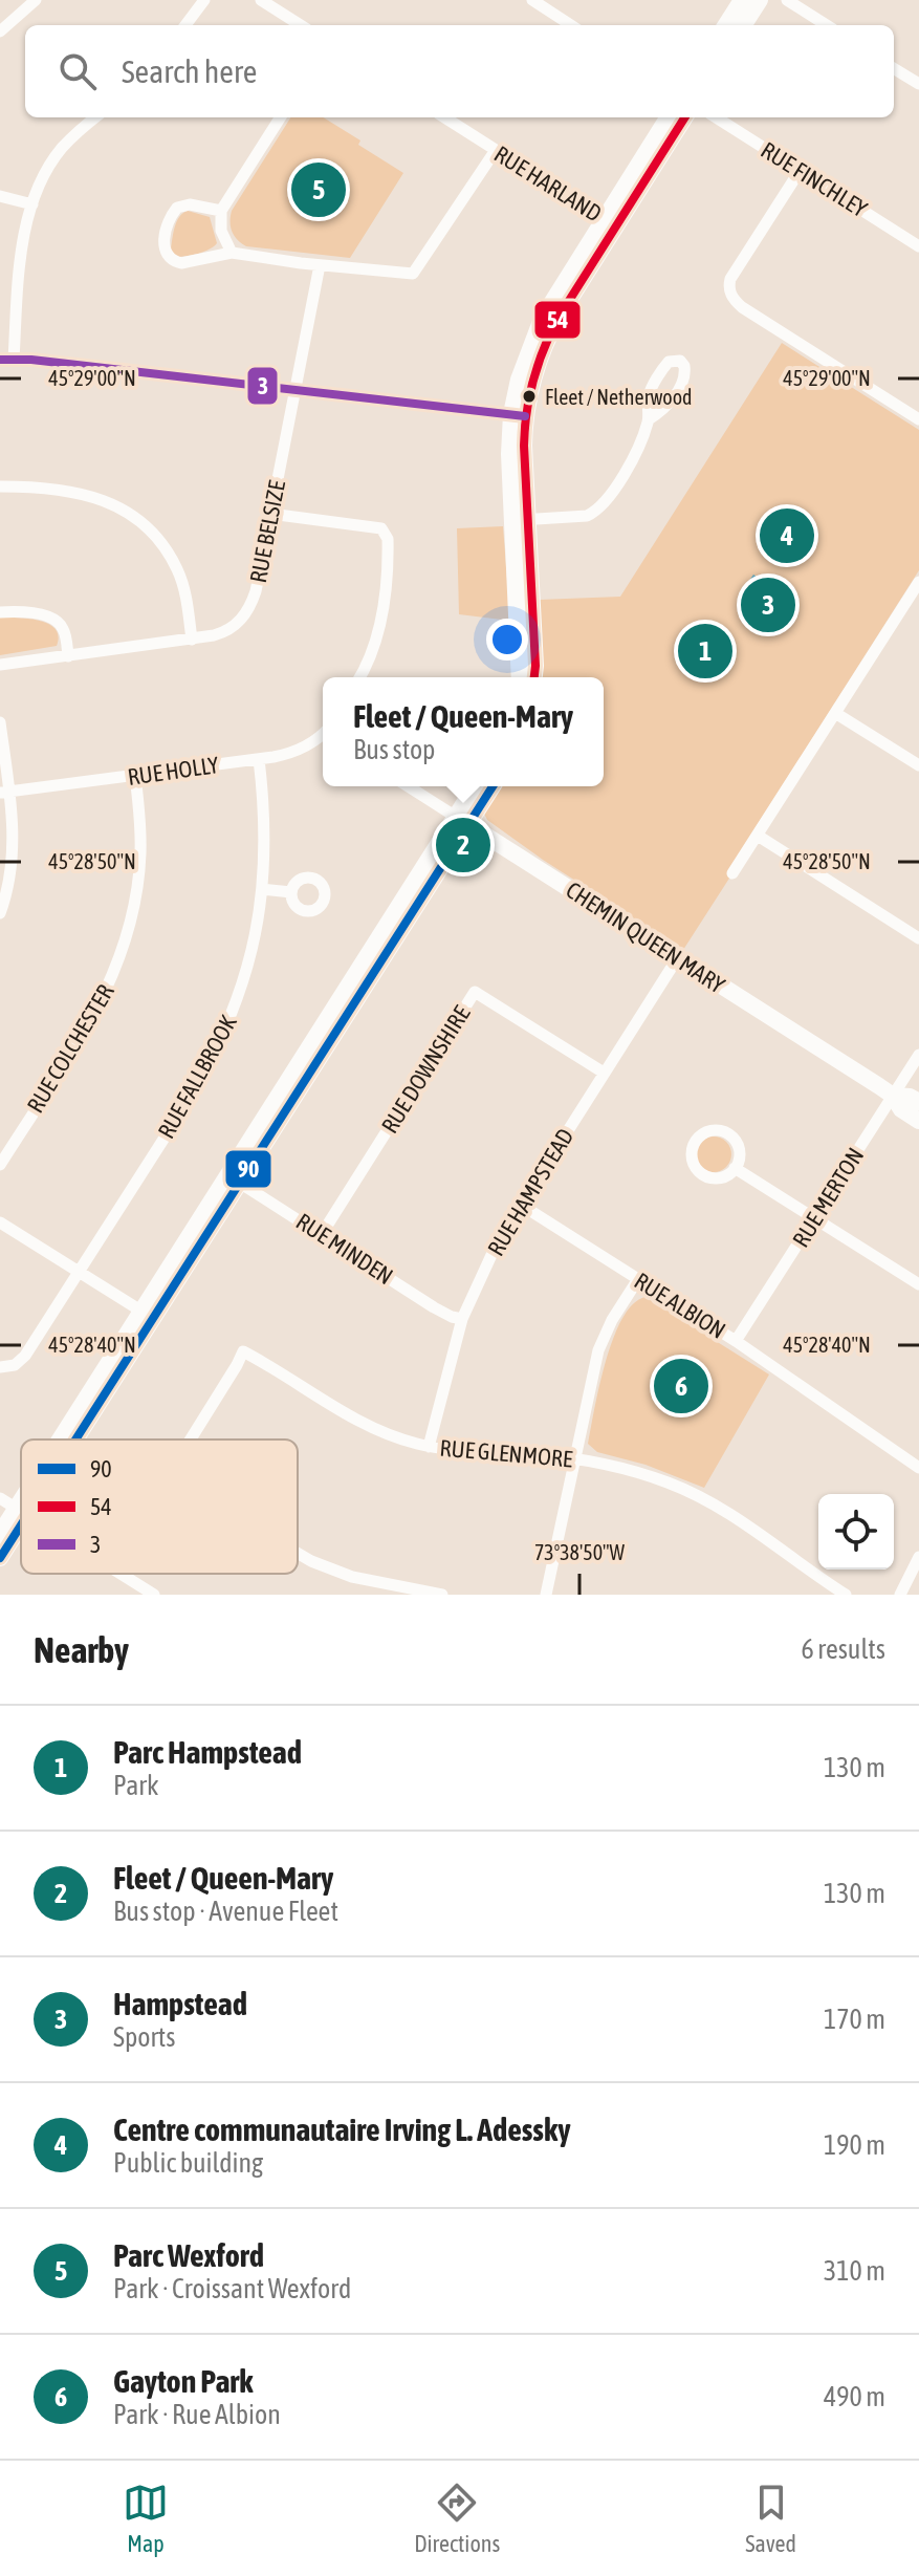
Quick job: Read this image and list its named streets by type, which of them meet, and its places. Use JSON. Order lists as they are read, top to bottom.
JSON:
{
  "streets": {
    "main road": ["CHEMIN QUEEN MARY"],
    "street": [
      "RUE FINCHLEY",
      "RUE HARLAND",
      "RUE BELSIZE",
      "RUE HOLLY",
      "RUE COLCHESTER",
      "RUE DOWNSHIRE",
      "RUE FALLBROOK",
      "RUE HAMPSTEAD",
      "RUE MERTON",
      "RUE MINDEN",
      "RUE ALBION",
      "RUE GLENMORE"
    ]
  },
  "crossings": [
    ["RUE HOLLY", "RUE COLCHESTER"],
    ["RUE HOLLY", "RUE FALLBROOK"],
    ["CHEMIN QUEEN MARY", "RUE HAMPSTEAD"],
    ["CHEMIN QUEEN MARY", "RUE MERTON"],
    ["RUE DOWNSHIRE", "RUE HAMPSTEAD"],
    ["RUE DOWNSHIRE", "RUE MINDEN"],
    ["RUE HAMPSTEAD", "RUE MINDEN"],
    ["RUE HAMPSTEAD", "RUE ALBION"],
    ["RUE HAMPSTEAD", "RUE GLENMORE"],
    ["RUE MERTON", "RUE ALBION"]
  ],
  "places": ["Fleet / Netherwood"],
  "lines": ["transit line 54", "transit line 3", "transit line 90"],
  "legend": ["90", "54", "3"],
  "page": {
    "search": "Search here",
    "pins": [
      "5",
      "4",
      "3",
      "1",
      "2",
      "6"
    ],
    "popup": ["Fleet / Queen-Mary", "Bus stop"],
    "heading": ["Nearby", "6 results"],
    "list": [
      {
        "mark": "1",
        "name": "Parc Hampstead",
        "note": "Park",
        "value": "130 m"
      },
      {
        "mark": "2",
        "name": "Fleet / Queen-Mary",
        "note": "Bus stop · Avenue Fleet",
        "value": "130 m"
      },
      {
        "mark": "3",
        "name": "Hampstead",
        "note": "Sports",
        "value": "170 m"
      },
      {
        "mark": "4",
        "name": "Centre communautaire Irving L. Adessky",
        "note": "Public building",
        "value": "190 m"
      },
      {
        "mark": "5",
        "name": "Parc Wexford",
        "note": "Park · Croissant Wexford",
        "value": "310 m"
      },
      {
        "mark": "6",
        "name": "Gayton Park",
        "note": "Park · Rue Albion",
        "value": "490 m"
      }
    ],
    "nav": ["Map", "Directions", "Saved"]
  },
  "coordinates": [
    "45°29'00\"N",
    "45°28'50\"N",
    "45°28'40\"N",
    "73°38'50\"W"
  ]
}
